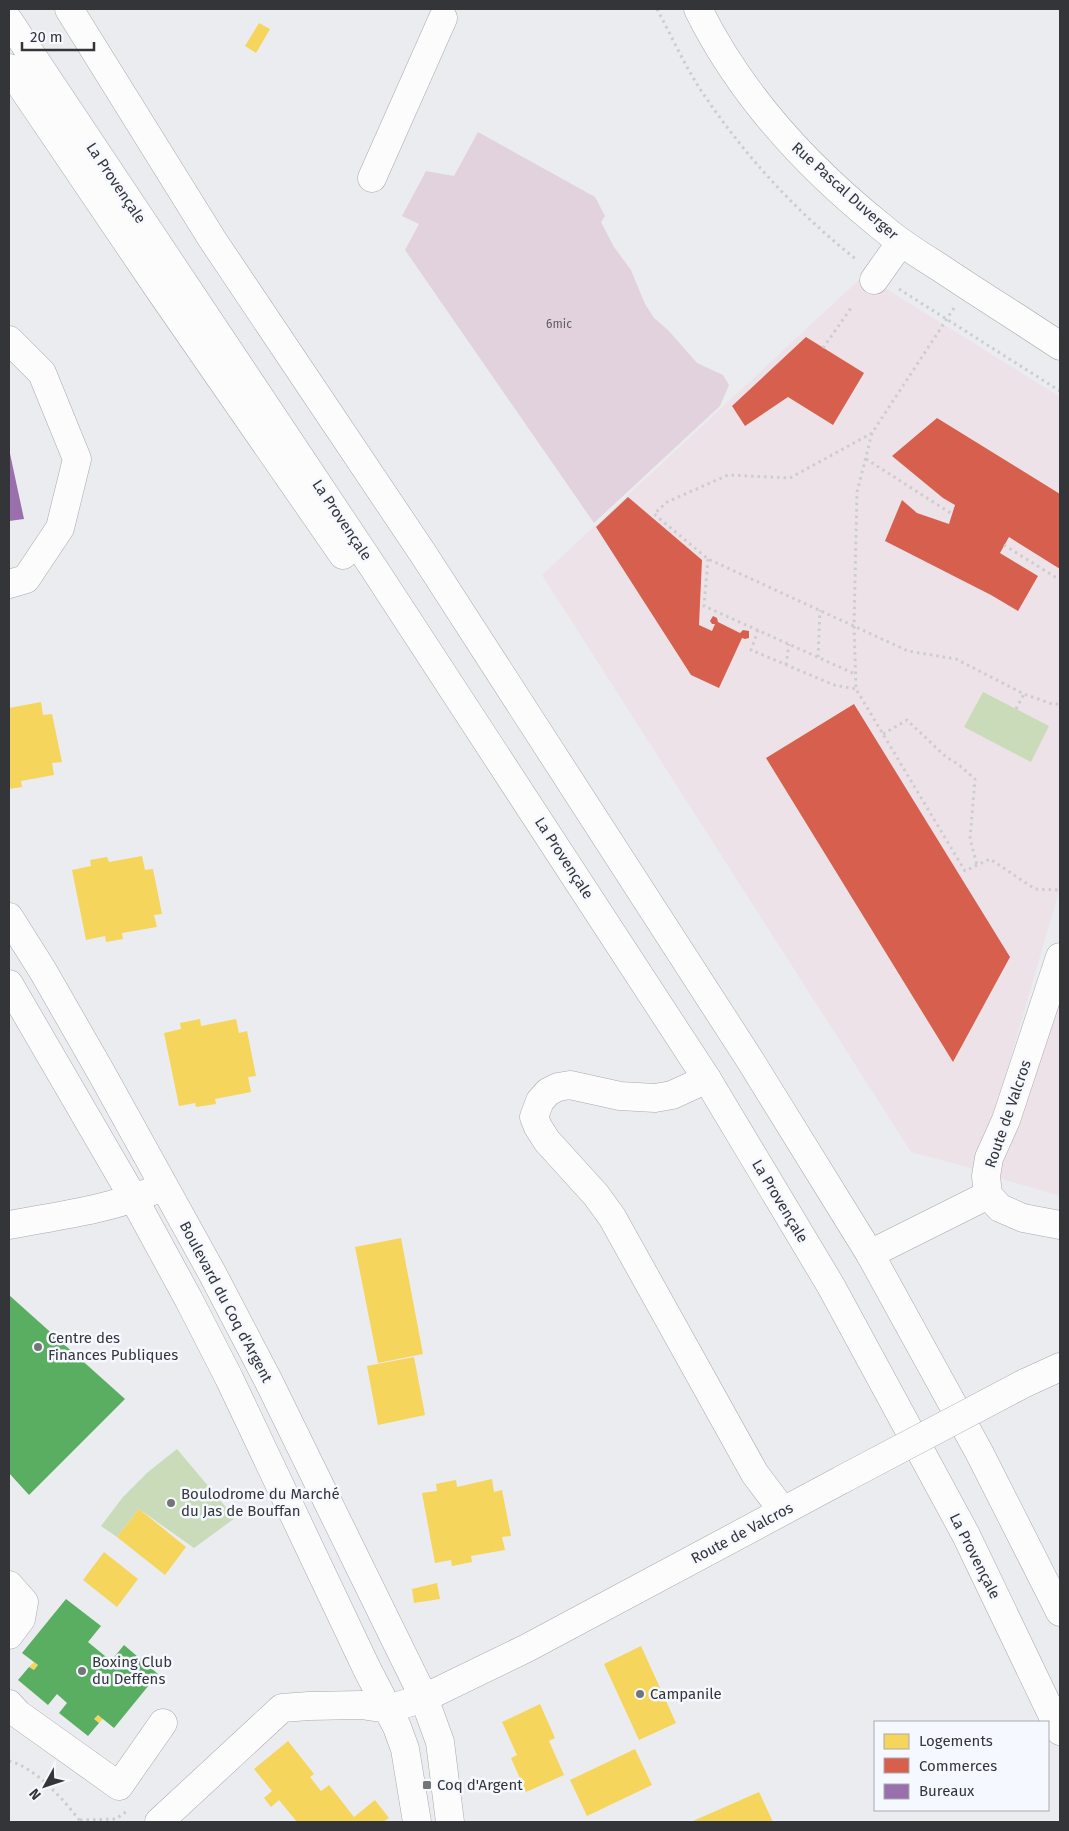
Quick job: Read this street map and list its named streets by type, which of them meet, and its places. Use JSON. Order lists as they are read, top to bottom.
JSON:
{
  "streets": {
    "main road": [
      "La Provençale",
      "Rue Pascal Duverger",
      "Route de Valcros",
      "Boulevard du Coq d'Argent"
    ]
  },
  "crossings": [
    ["Route de Valcros", "Boulevard du Coq d'Argent"]
  ],
  "places": {
    "other": [
      "Centre des Finances Publiques",
      "Boulodrome du Marché du Jas de Bouffan",
      "Boxing Club du Deffens",
      "Campanile"
    ],
    "transit": ["Coq d'Argent"]
  },
  "house_numbers": ["6mic"],
  "legend": ["Logements", "Commerces", "Bureaux"],
  "scale_bar": "20 m",
  "north": "bottom left"
}
